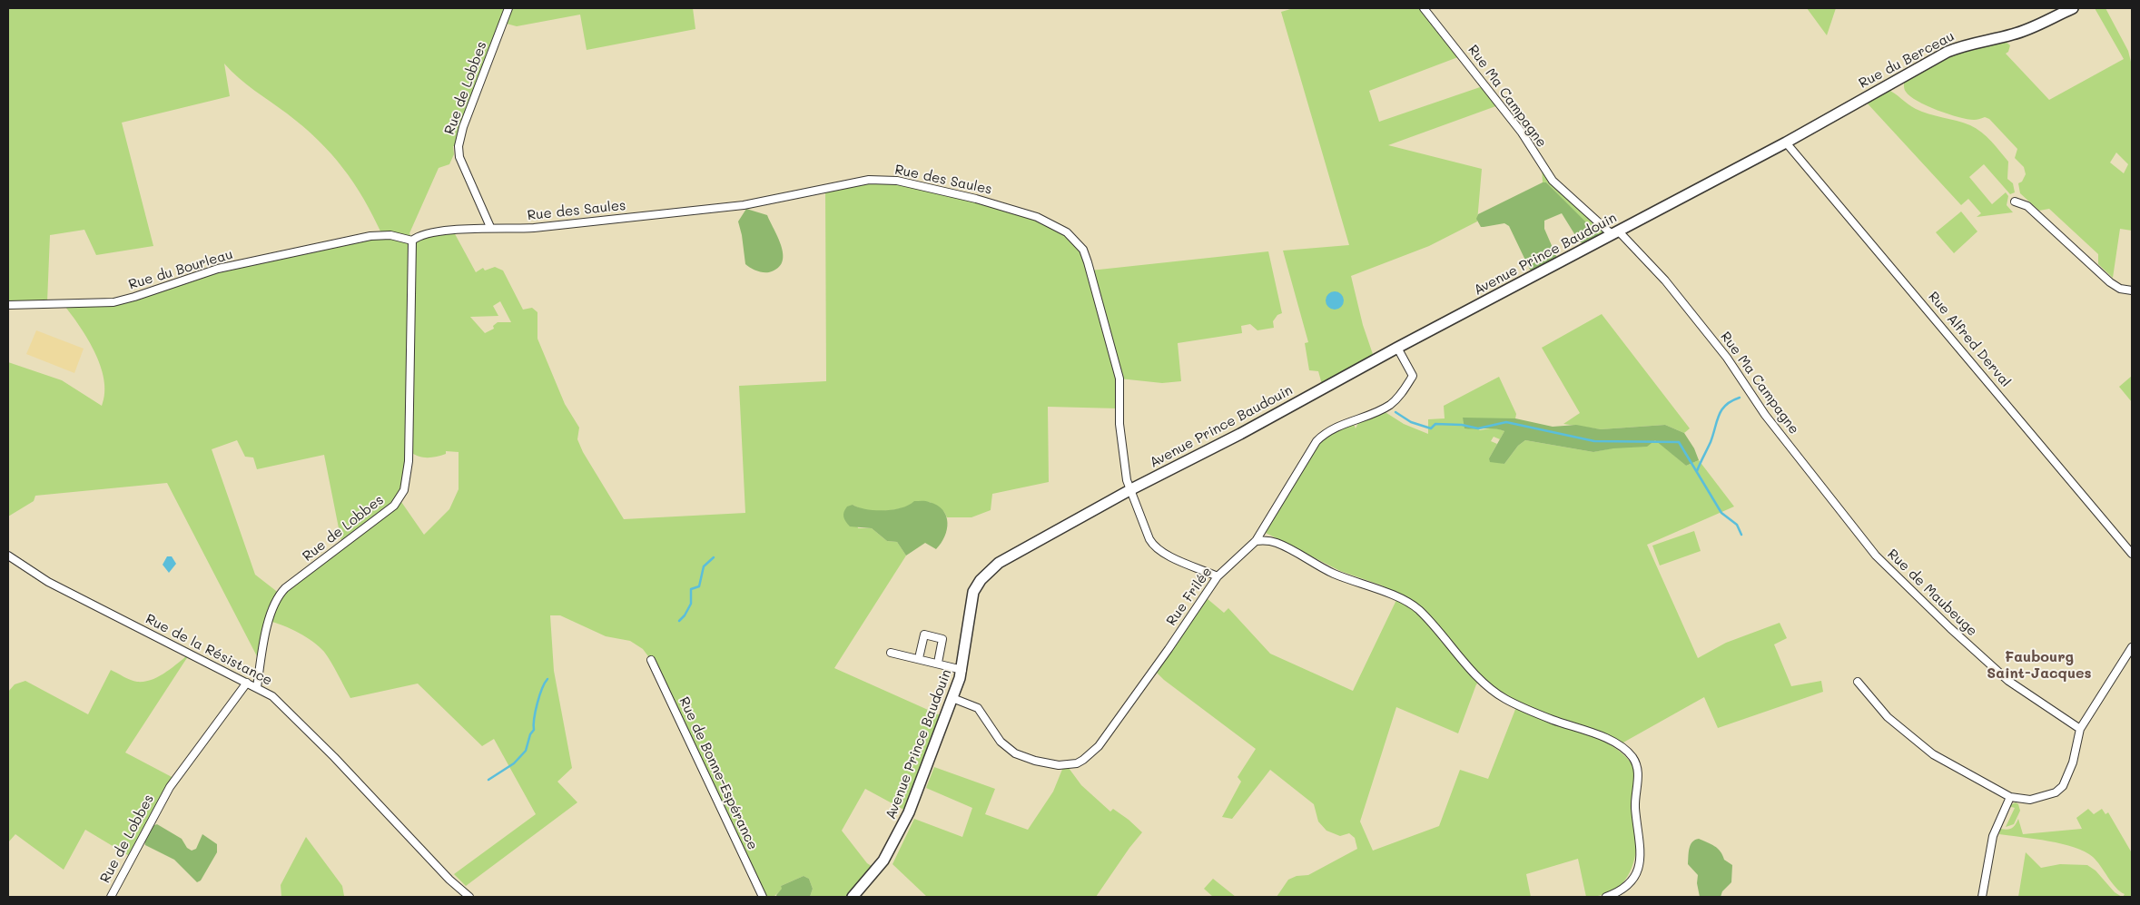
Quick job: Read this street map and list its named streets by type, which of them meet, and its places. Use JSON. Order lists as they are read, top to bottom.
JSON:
{
  "streets": {
    "street": [
      "Rue du Berceau",
      "Rue de Lobbes",
      "Rue Ma Campagne",
      "Rue des Saules",
      "Avenue Prince Baudouin",
      "Rue du Bourleau",
      "Rue Alfred Derval",
      "Rue de Maubeuge",
      "Rue Frilée",
      "Rue de la Résistance",
      "Rue de Bonne-Espérance"
    ]
  },
  "crossings": [
    ["Rue du Berceau", "Avenue Prince Baudouin"],
    ["Rue du Berceau", "Rue Alfred Derval"],
    ["Rue de Lobbes", "Rue des Saules"],
    ["Rue de Lobbes", "Rue du Bourleau"],
    ["Rue de Lobbes", "Rue de la Résistance"],
    ["Rue Ma Campagne", "Avenue Prince Baudouin"],
    ["Rue Ma Campagne", "Rue de Maubeuge"],
    ["Rue des Saules", "Avenue Prince Baudouin"],
    ["Rue des Saules", "Rue du Bourleau"],
    ["Rue des Saules", "Rue Frilée"],
    ["Avenue Prince Baudouin", "Rue Alfred Derval"],
    ["Avenue Prince Baudouin", "Rue Frilée"]
  ],
  "districts": ["Faubourg Saint-Jacques"]
}
